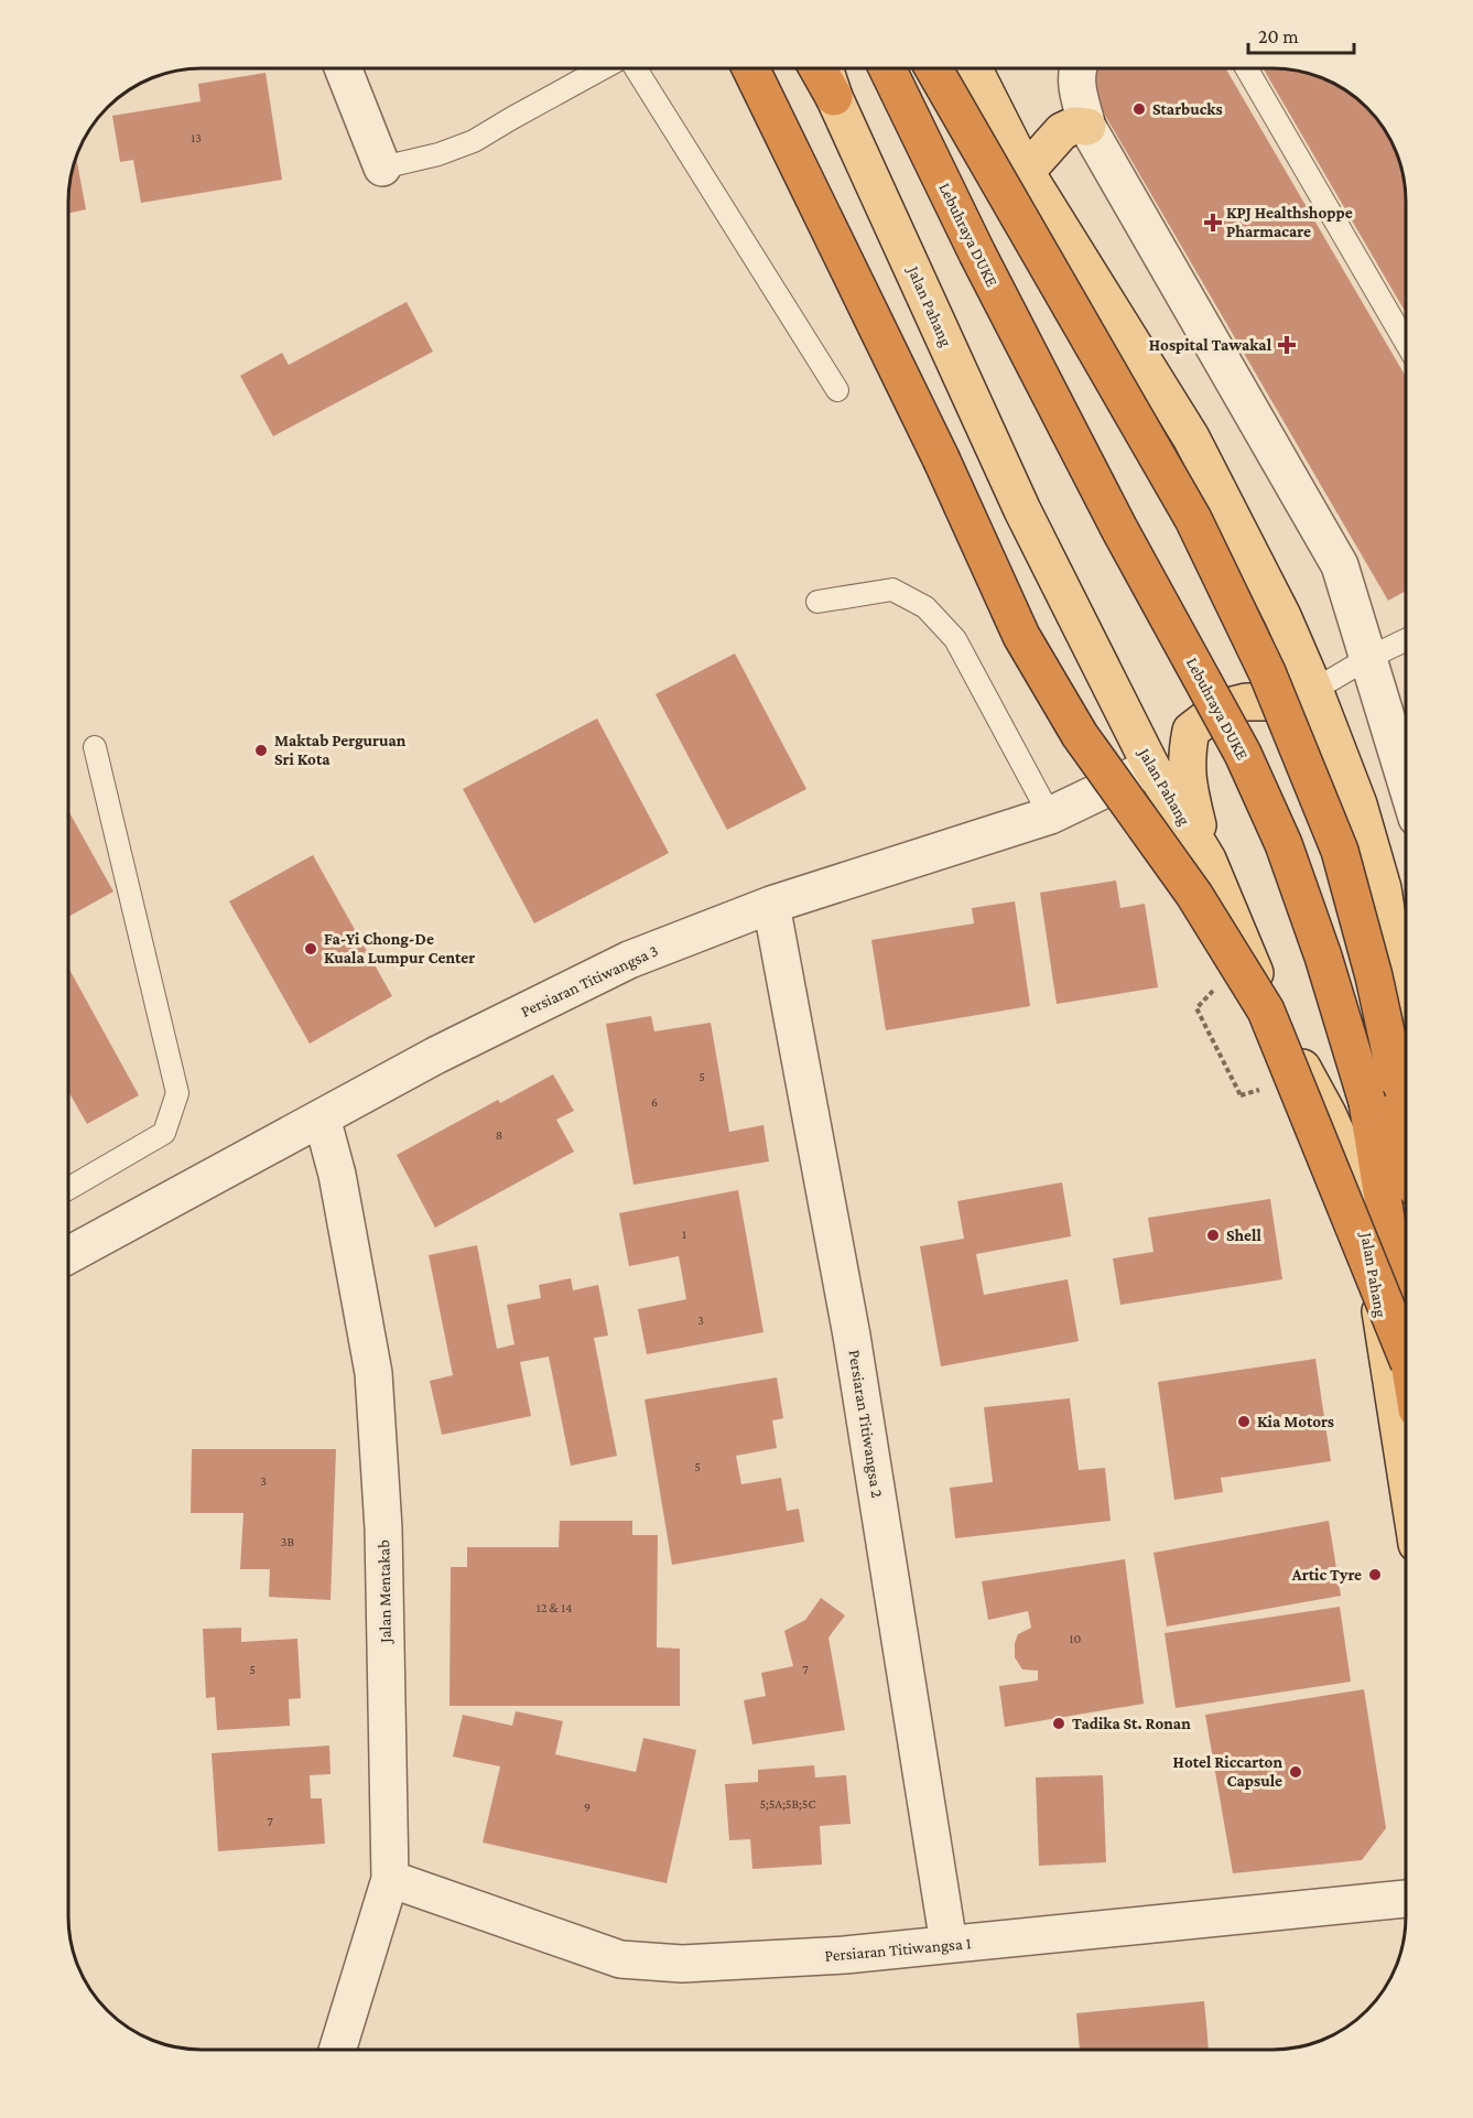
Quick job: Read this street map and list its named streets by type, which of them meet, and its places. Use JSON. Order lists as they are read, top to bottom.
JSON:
{
  "streets": {
    "highway": ["Lebuhraya DUKE"],
    "main road": ["Jalan Pahang"],
    "street": [
      "Persiaran Titiwangsa 3",
      "Persiaran Titiwangsa 2",
      "Jalan Mentakab",
      "Persiaran Titiwangsa 1"
    ]
  },
  "crossings": [
    ["Jalan Pahang", "Persiaran Titiwangsa 3"],
    ["Persiaran Titiwangsa 3", "Persiaran Titiwangsa 2"],
    ["Persiaran Titiwangsa 3", "Jalan Mentakab"],
    ["Persiaran Titiwangsa 2", "Persiaran Titiwangsa 1"],
    ["Jalan Mentakab", "Persiaran Titiwangsa 1"]
  ],
  "places": {
    "other": [
      "Starbucks",
      "Maktab Perguruan Sri Kota",
      "Fa-Yi Chong-De Kuala Lumpur Center",
      "Shell",
      "Kia Motors",
      "Artic Tyre",
      "Tadika St. Ronan",
      "Hotel Riccarton Capsule"
    ],
    "health": ["KPJ Healthshoppe Pharmacare", "Hospital Tawakal"]
  },
  "house_numbers": [
    "13",
    "5",
    "6",
    "8",
    "1",
    "3",
    "5",
    "3",
    "3B",
    "12 & 14",
    "10",
    "5",
    "7",
    "5;5A;5B;5C",
    "9",
    "7"
  ],
  "scale_bar": "20 m"
}
